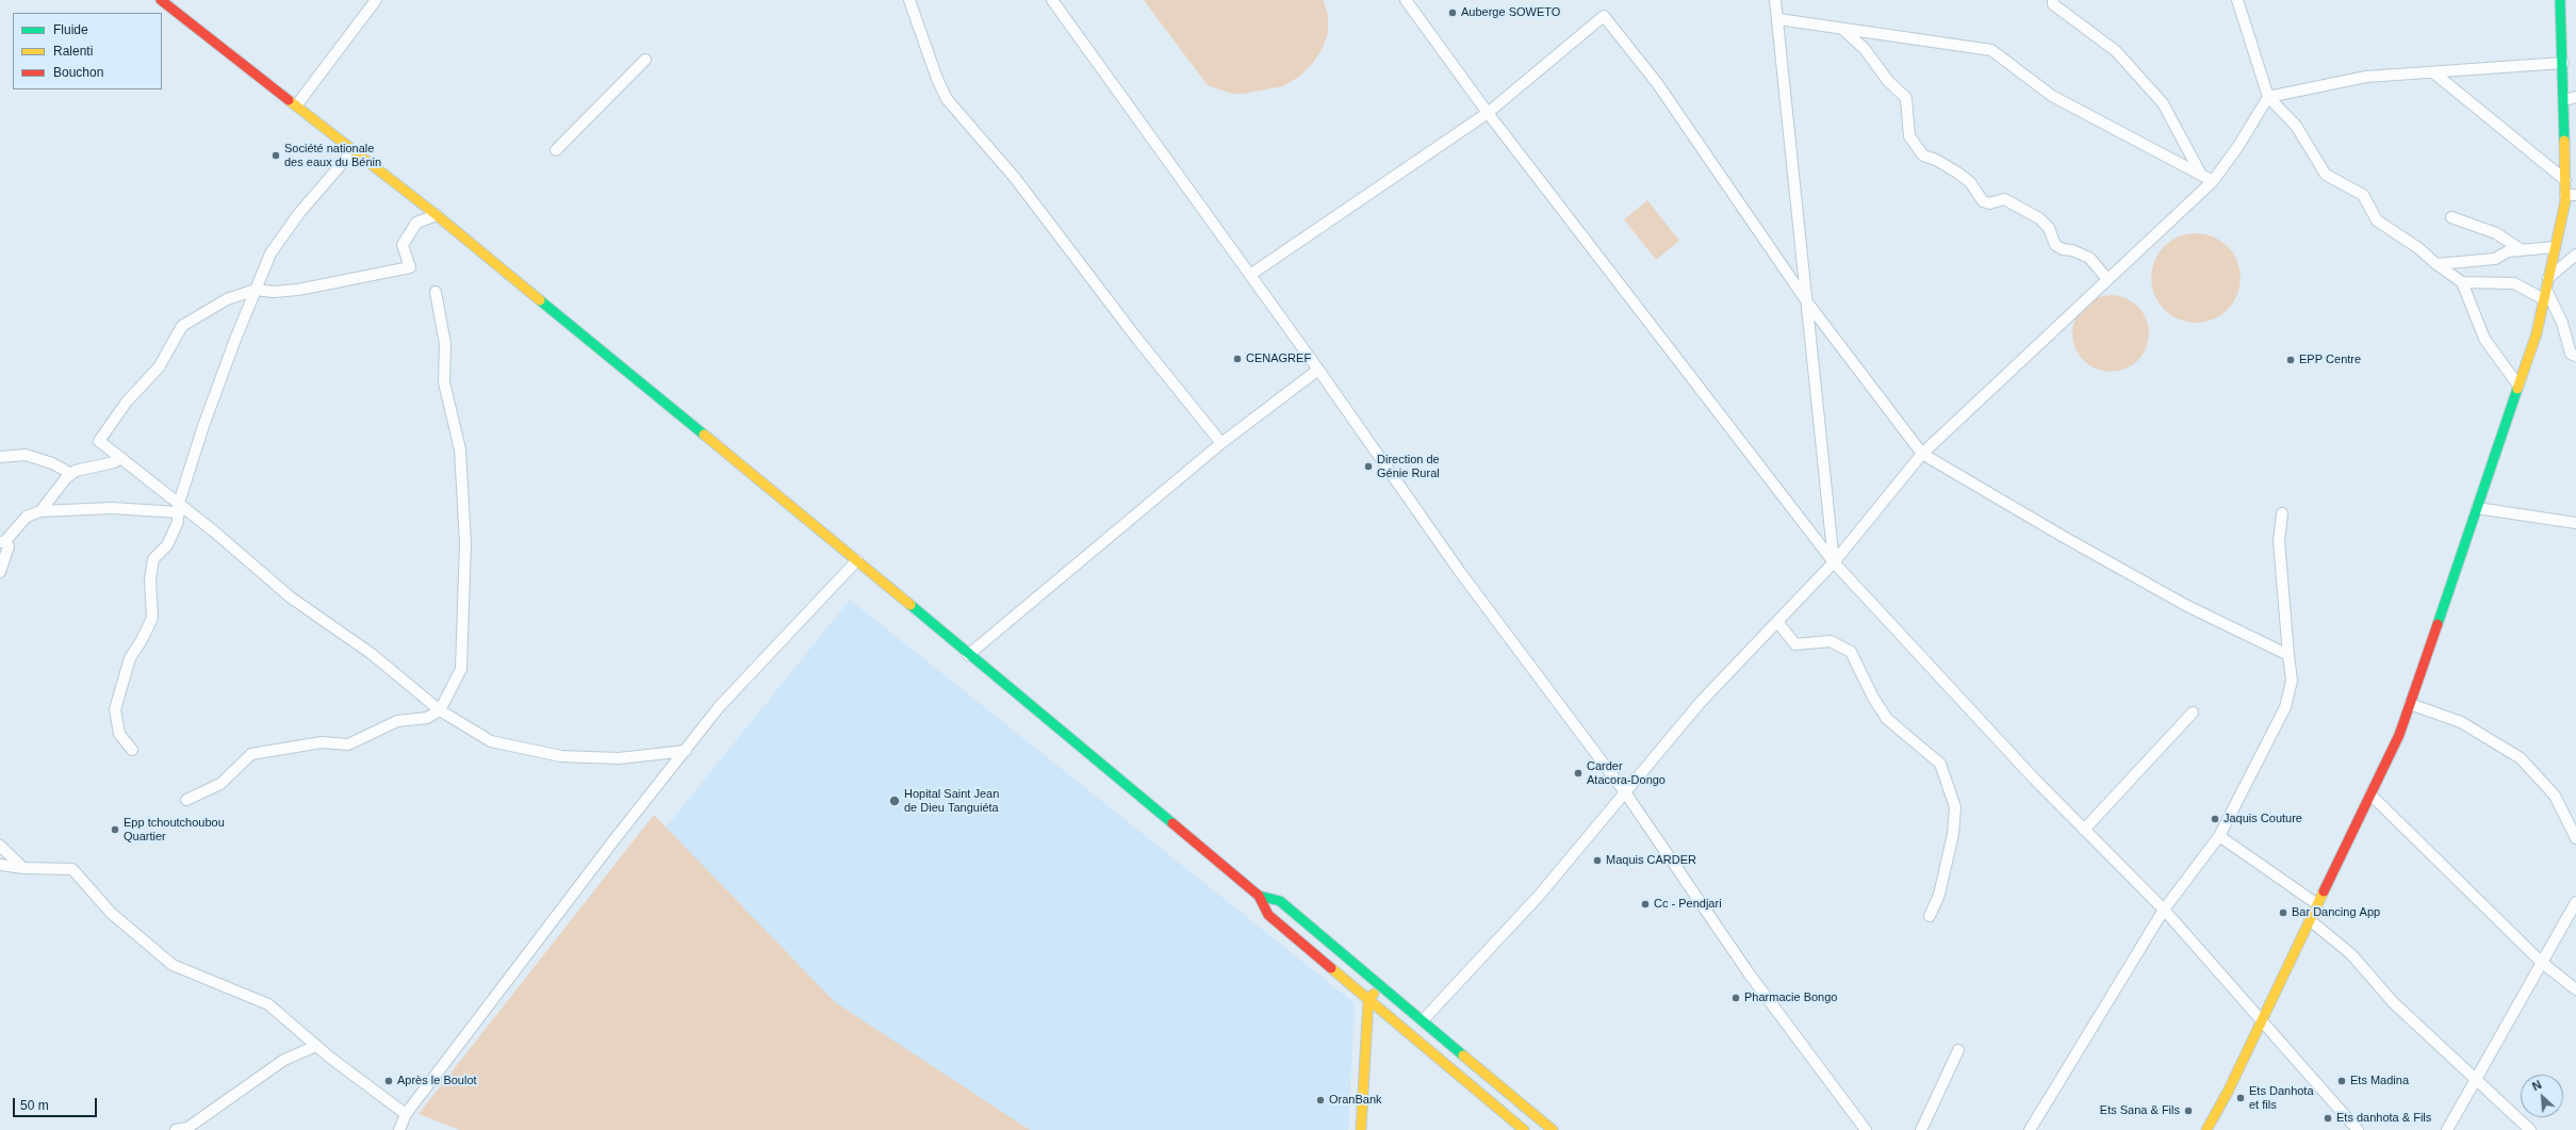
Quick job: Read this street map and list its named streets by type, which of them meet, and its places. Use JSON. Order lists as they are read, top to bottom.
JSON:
{
  "places": [
    "Auberge SOWETO",
    "Société nationale des eaux du Bénin",
    "CENAGREF",
    "EPP Centre",
    "Direction de Génie Rural",
    "Carder Atacora-Dongo",
    "Hopital Saint Jean de Dieu Tanguiéta",
    "Jaquis Couture",
    "Epp tchoutchoubou Quartier",
    "Maquis CARDER",
    "Cc - Pendjari",
    "Bar Dancing App",
    "Pharmacie Bongo",
    "Après le Boulot",
    "Ets Madina",
    "Ets Danhota et fils",
    "OranBank",
    "Ets Sana & Fils",
    "Ets danhota & Fils"
  ],
  "legend": ["Fluide", "Ralenti", "Bouchon"],
  "scale_bar": "50 m",
  "north": "top left"
}
